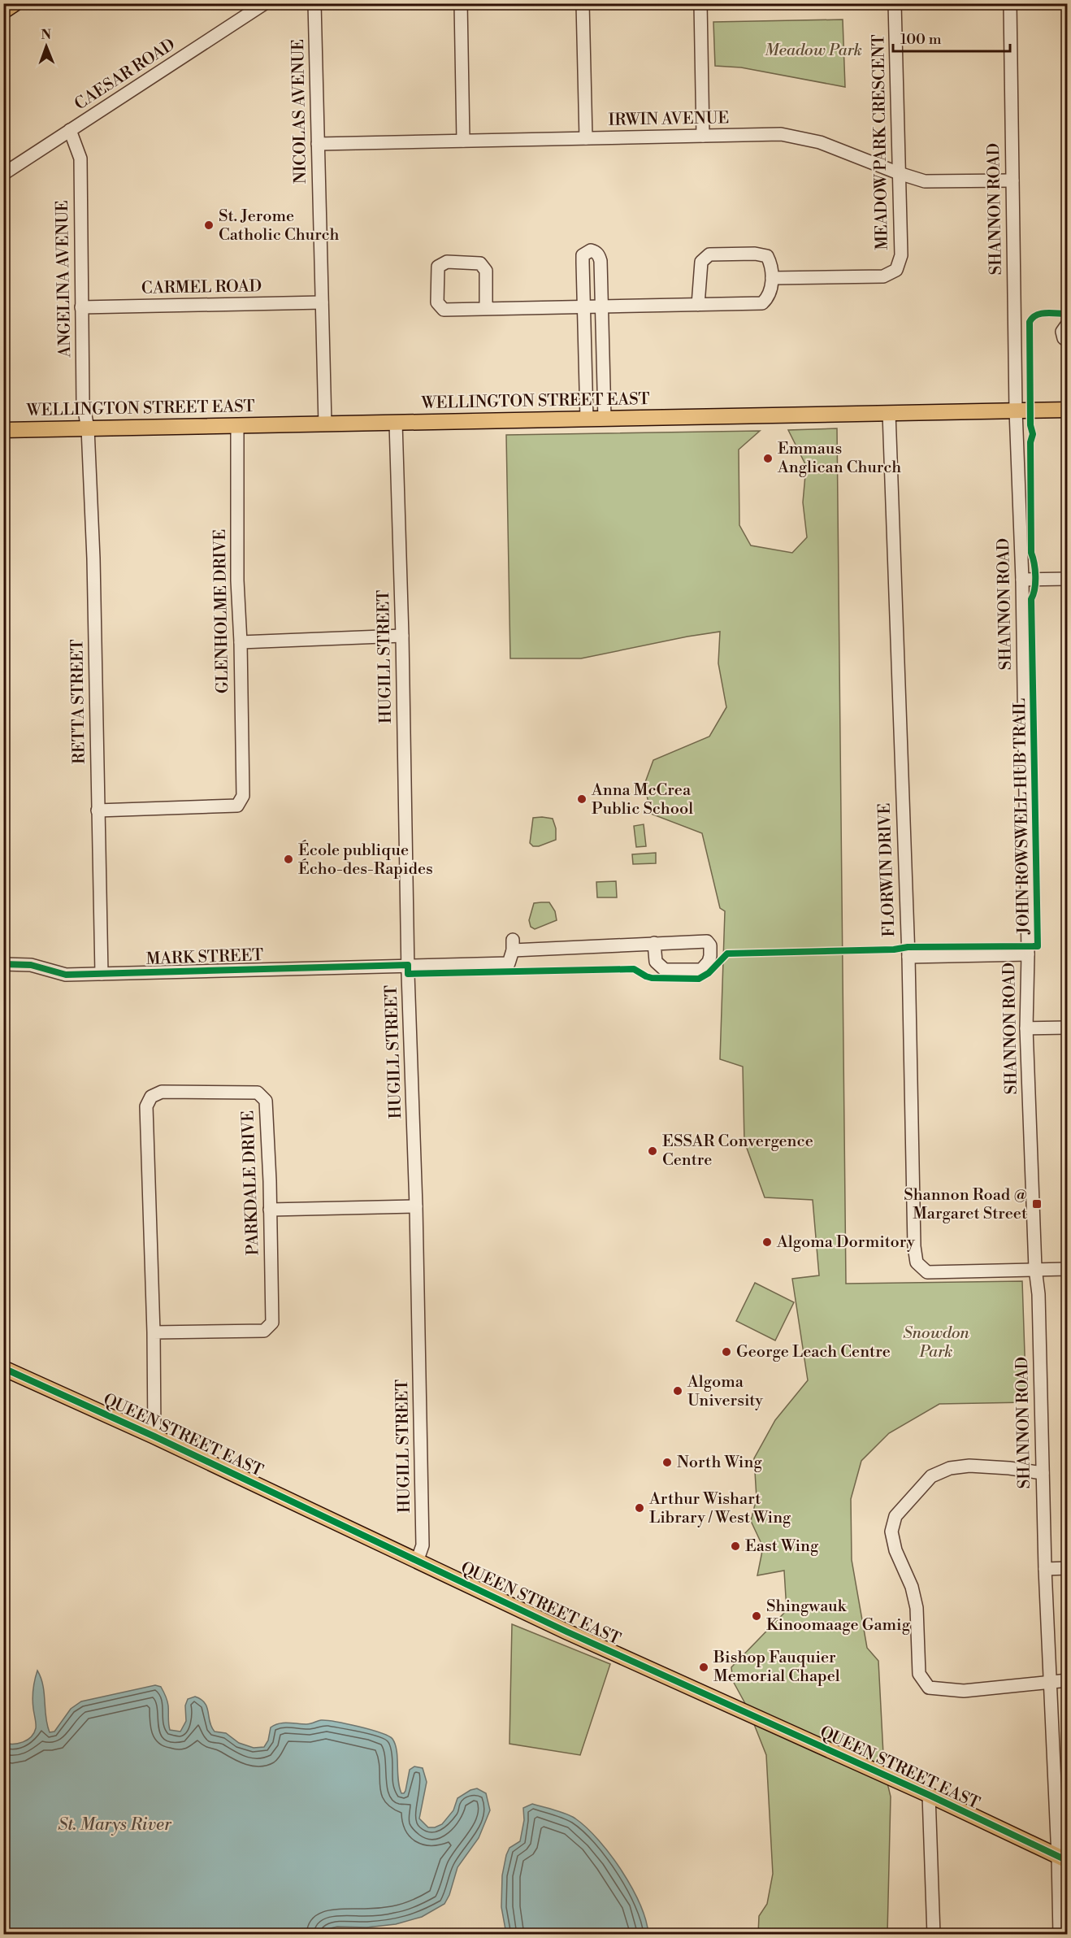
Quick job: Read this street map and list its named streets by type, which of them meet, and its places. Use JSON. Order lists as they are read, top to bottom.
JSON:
{
  "streets": {
    "main road": ["WELLINGTON STREET EAST", "QUEEN STREET EAST"],
    "street": [
      "CAESAR ROAD",
      "NICOLAS AVENUE",
      "IRWIN AVENUE",
      "MEADOW PARK CRESCENT",
      "SHANNON ROAD",
      "ANGELINA AVENUE",
      "CARMEL ROAD",
      "GLENHOLME DRIVE",
      "HUGILL STREET",
      "RETTA STREET",
      "FLORWIN DRIVE",
      "MARK STREET",
      "PARKDALE DRIVE"
    ],
    "cycle path": ["JOHN ROWSWELL HUB TRAIL"]
  },
  "crossings": [
    ["CAESAR ROAD", "ANGELINA AVENUE"],
    ["NICOLAS AVENUE", "IRWIN AVENUE"],
    ["NICOLAS AVENUE", "CARMEL ROAD"],
    ["NICOLAS AVENUE", "WELLINGTON STREET EAST"],
    ["IRWIN AVENUE", "MEADOW PARK CRESCENT"],
    ["IRWIN AVENUE", "SHANNON ROAD"],
    ["SHANNON ROAD", "WELLINGTON STREET EAST"],
    ["SHANNON ROAD", "FLORWIN DRIVE"],
    ["SHANNON ROAD", "QUEEN STREET EAST"],
    ["ANGELINA AVENUE", "CARMEL ROAD"],
    ["ANGELINA AVENUE", "WELLINGTON STREET EAST"],
    ["ANGELINA AVENUE", "RETTA STREET"],
    ["WELLINGTON STREET EAST", "GLENHOLME DRIVE"],
    ["WELLINGTON STREET EAST", "HUGILL STREET"],
    ["WELLINGTON STREET EAST", "RETTA STREET"],
    ["WELLINGTON STREET EAST", "FLORWIN DRIVE"],
    ["GLENHOLME DRIVE", "RETTA STREET"],
    ["HUGILL STREET", "MARK STREET"],
    ["HUGILL STREET", "QUEEN STREET EAST"],
    ["RETTA STREET", "MARK STREET"],
    ["PARKDALE DRIVE", "QUEEN STREET EAST"]
  ],
  "water": ["St. Marys River"],
  "parks": ["Meadow Park", "Snowdon Park"],
  "places": {
    "other": [
      "St. Jerome Catholic Church",
      "Emmaus Anglican Church",
      "Anna McCrea Public School",
      "École publique Écho-des-Rapides",
      "ESSAR Convergence Centre",
      "Algoma Dormitory",
      "George Leach Centre",
      "Algoma University",
      "North Wing",
      "Arthur Wishart Library / West Wing",
      "East Wing",
      "Shingwauk Kinoomaage Gamig",
      "Bishop Fauquier Memorial Chapel"
    ],
    "transit": ["Shannon Road @ Margaret Street"]
  },
  "scale_bar": "100 m",
  "north": "top"
}
